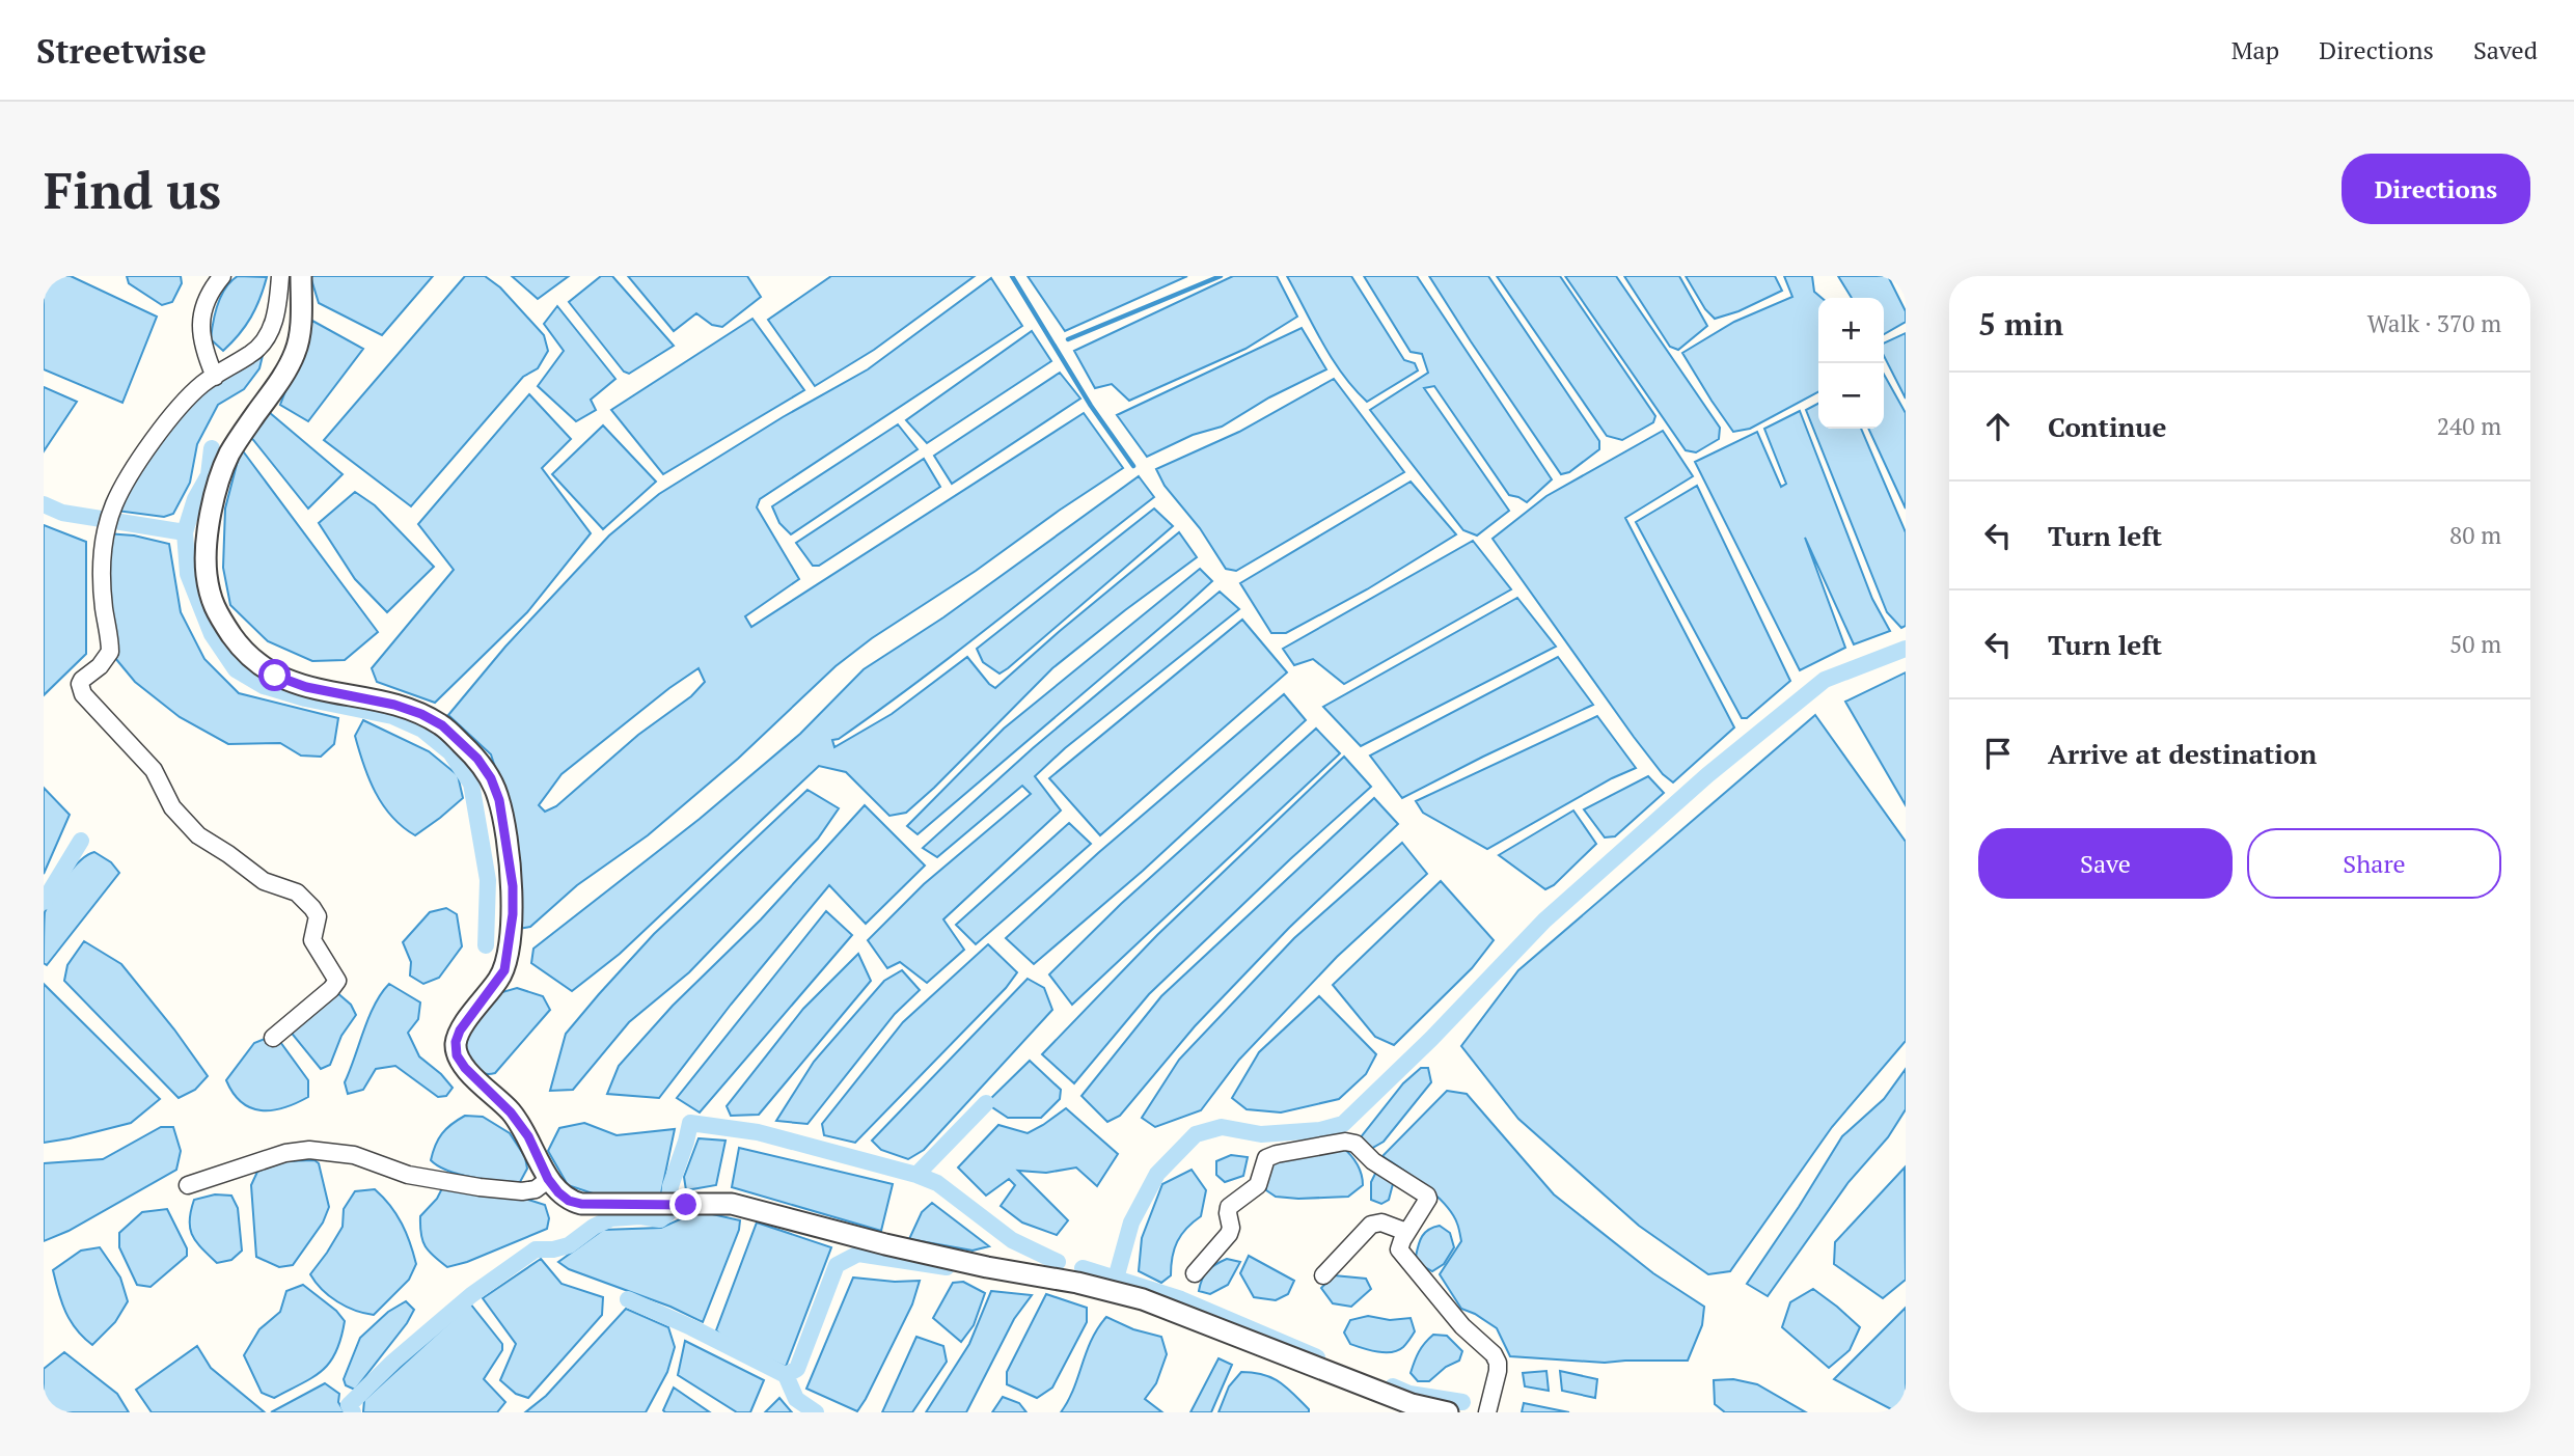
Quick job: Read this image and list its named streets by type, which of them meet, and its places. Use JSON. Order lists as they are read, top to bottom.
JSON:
{
  "page": {
    "header": "Streetwise",
    "nav": ["Map", "Directions", "Saved"],
    "buttons": [
      "Directions",
      ["Save", "Share"]
    ],
    "title": "Find us",
    "heading": ["5 min", "Walk · 370 m"],
    "map_buttons": ["+", "−"],
    "list": [
      ["Continue", "240 m"],
      ["Turn left", "80 m"],
      ["Turn left", "50 m"],
      "Arrive at destination"
    ]
  }
}
